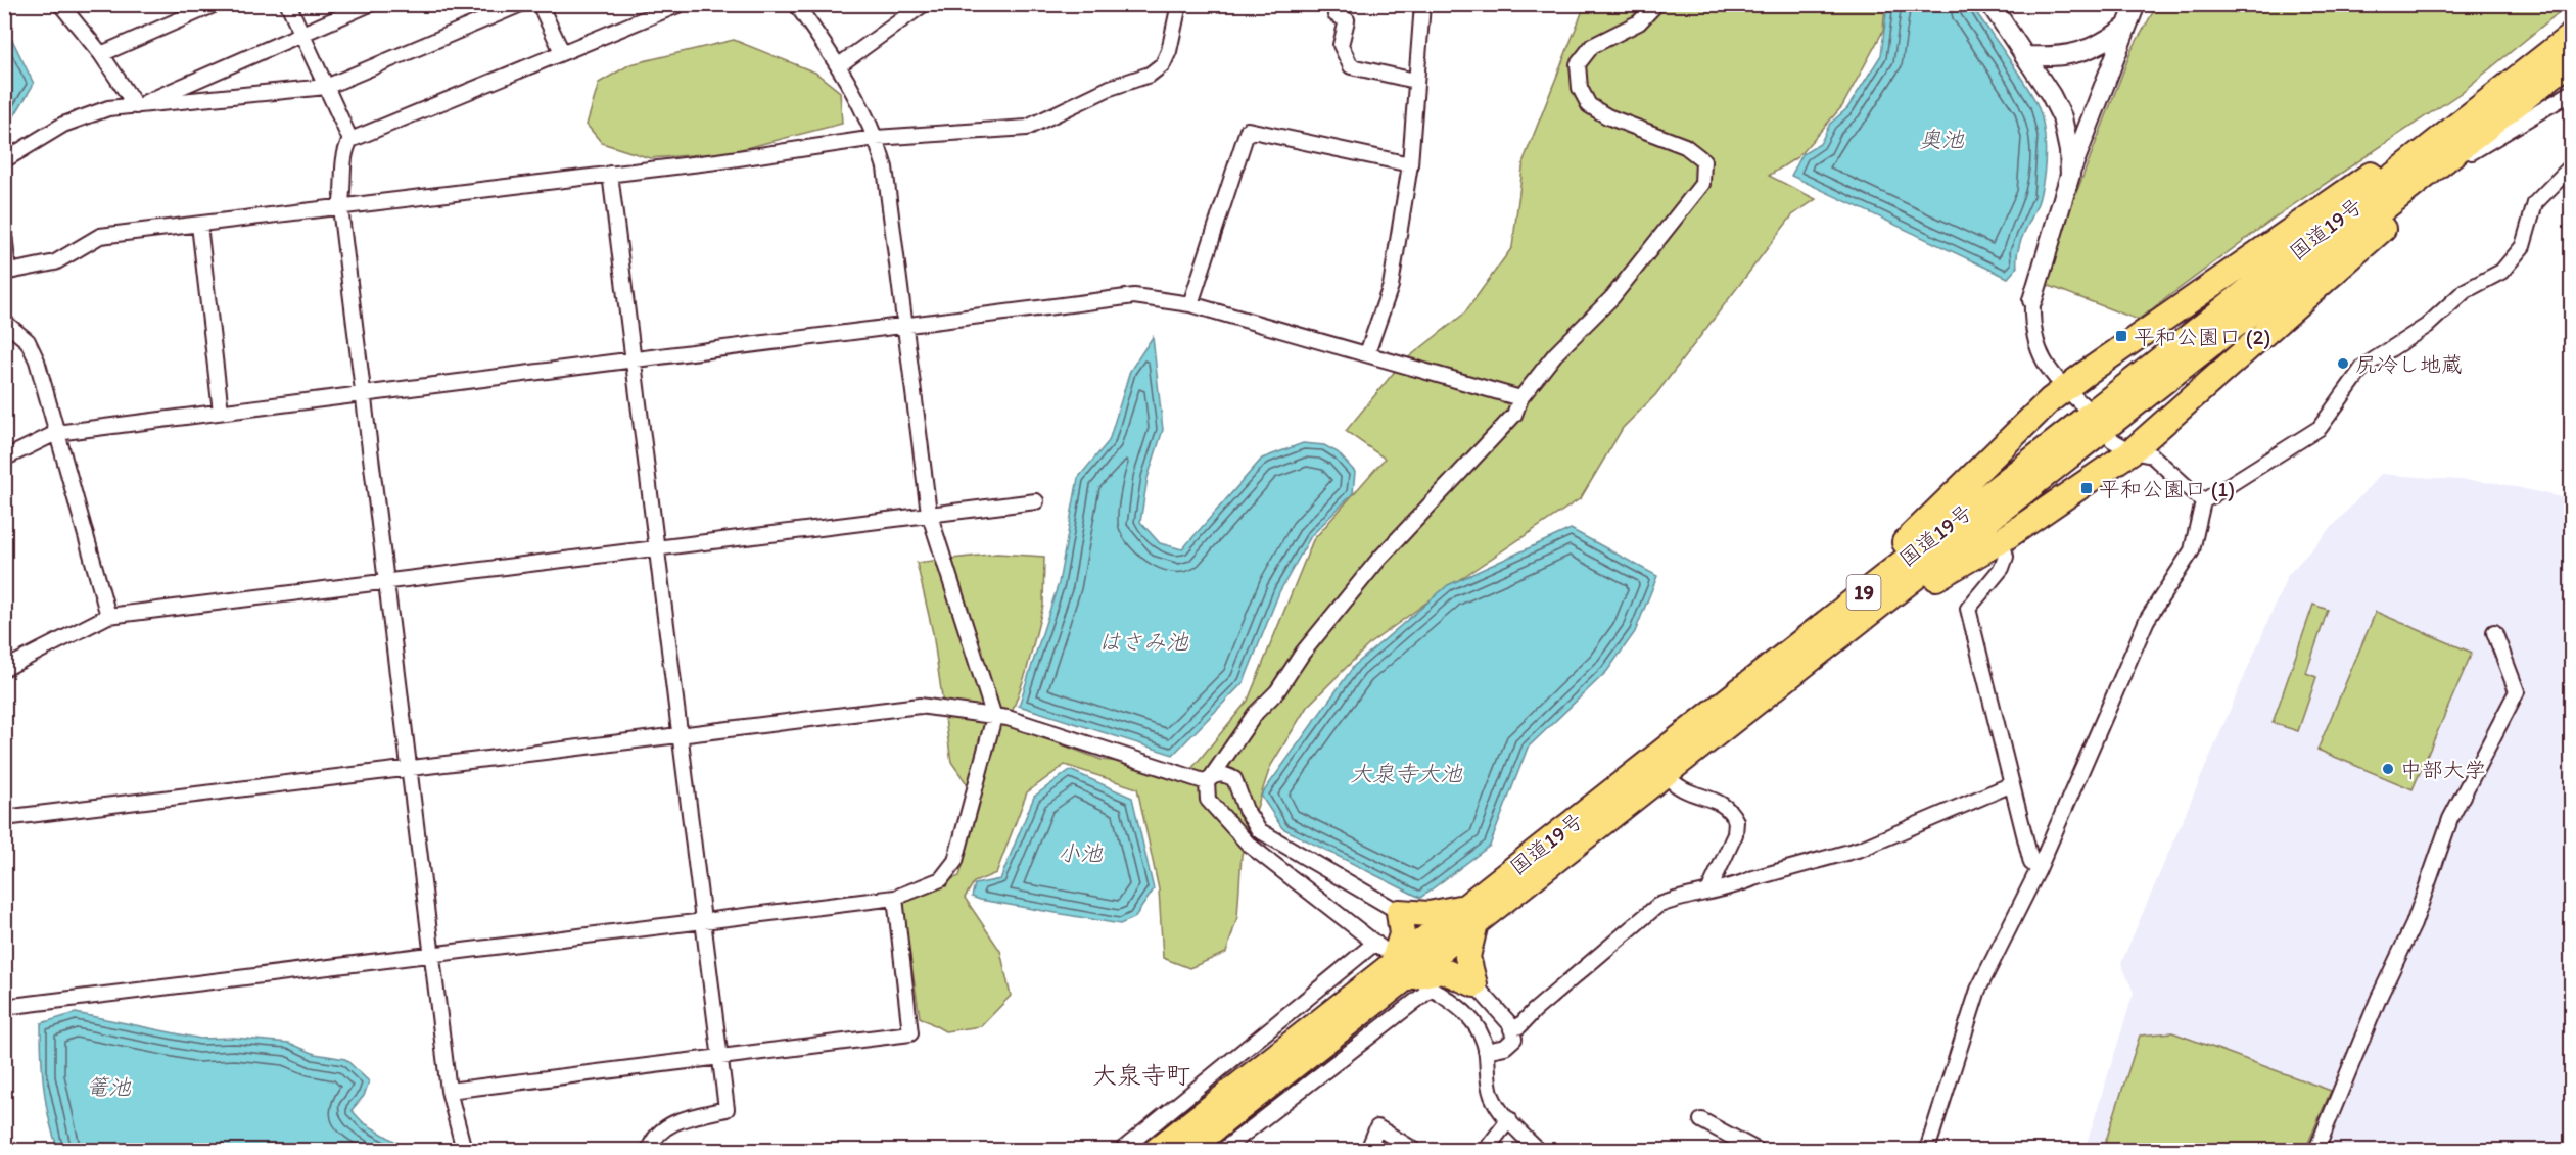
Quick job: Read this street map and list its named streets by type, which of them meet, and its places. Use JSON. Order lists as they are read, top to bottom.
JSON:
{
  "streets": {
    "highway": ["国道19号", "19"]
  },
  "districts": ["大泉寺町"],
  "water": [
    "奥池",
    "はさみ池",
    "大泉寺大池",
    "小池",
    "篭池"
  ],
  "places": {
    "transit": ["平和公園口 (2)", "平和公園口 (1)"],
    "other": ["尻冷し地蔵", "中部大学"]
  }
}
